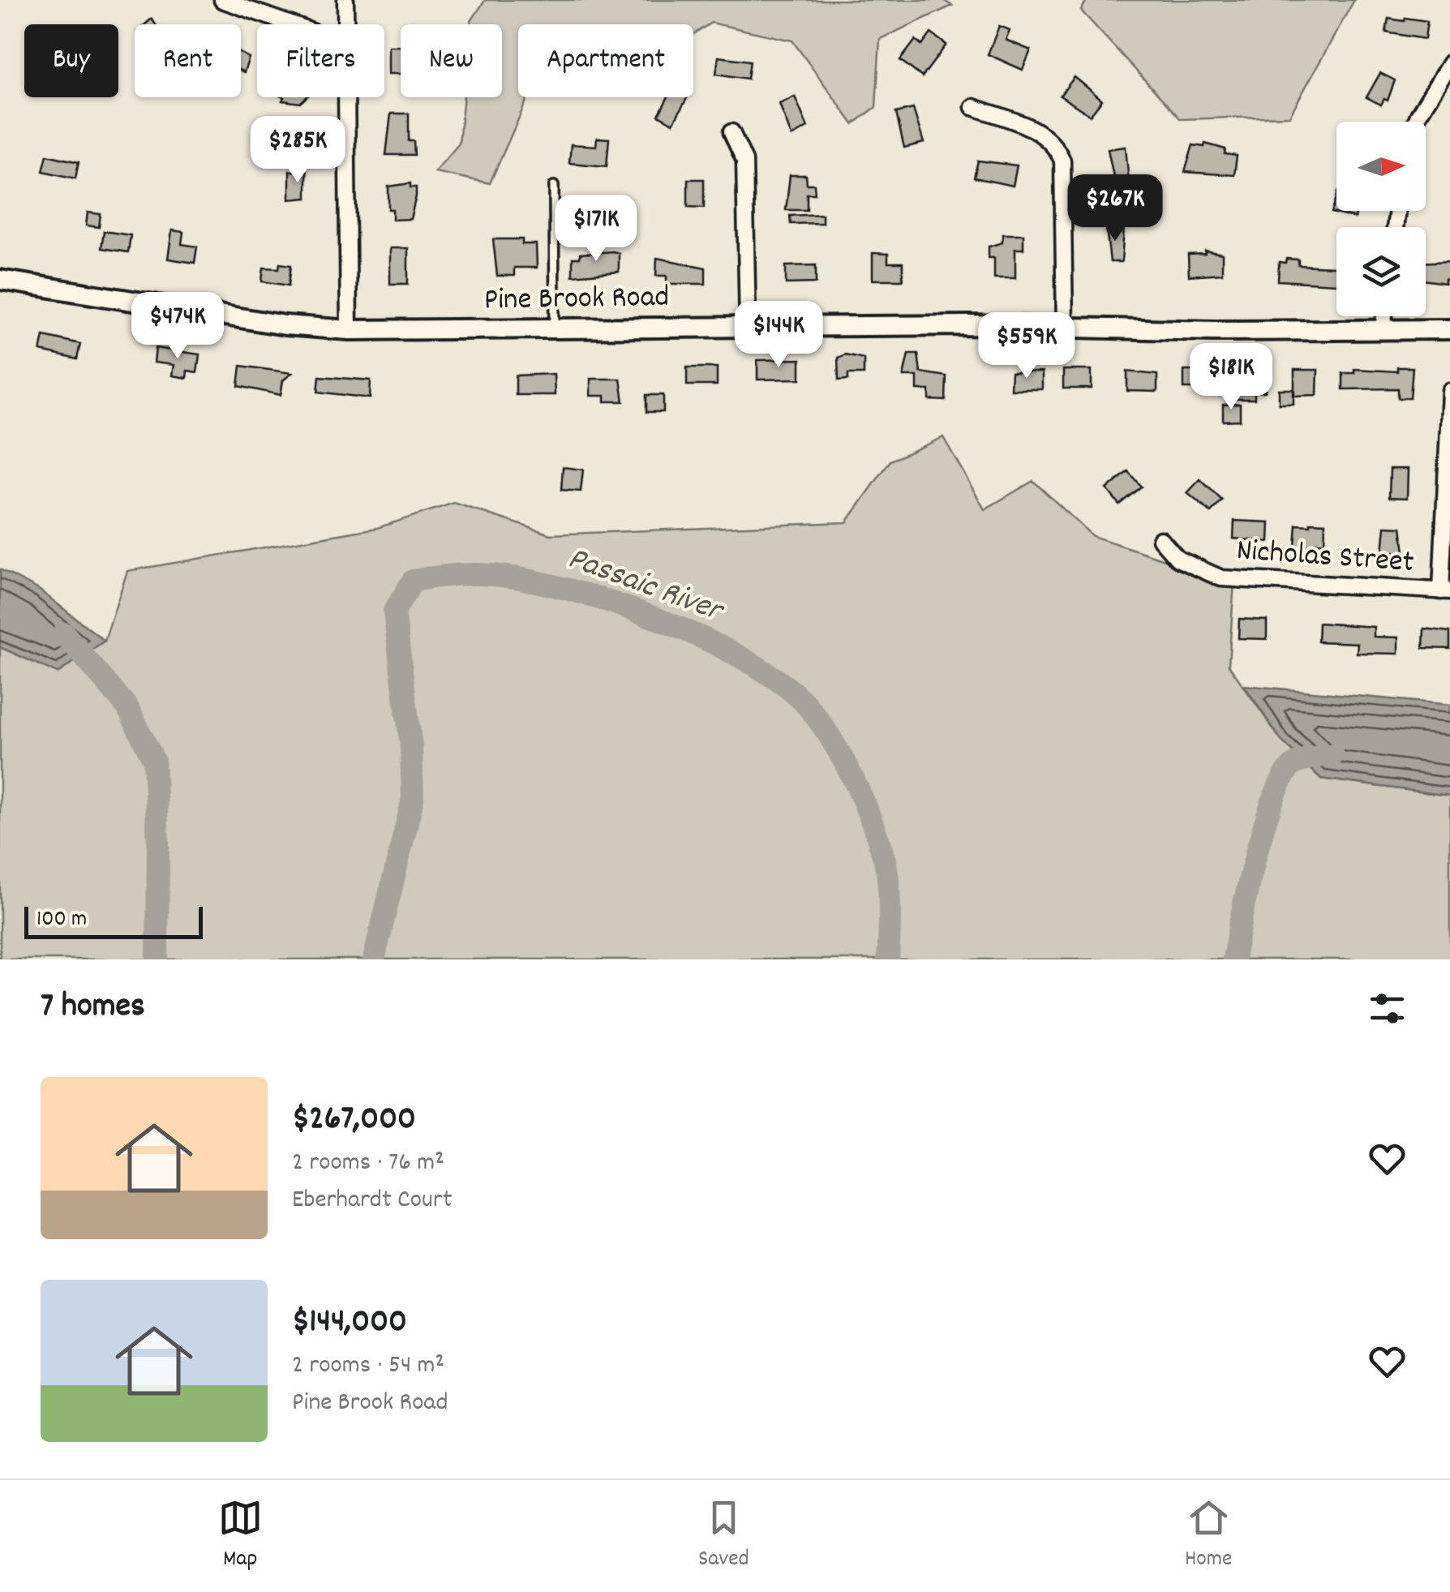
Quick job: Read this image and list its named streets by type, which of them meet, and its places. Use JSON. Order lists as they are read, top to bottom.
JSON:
{
  "streets": {
    "street": ["Pine Brook Road", "Nicholas Street"]
  },
  "water": ["Passaic River"],
  "scale_bar": "100 m",
  "north": "right",
  "page": {
    "chip": [
      "Buy",
      "Rent",
      "Filters",
      "New",
      "Apartment"
    ],
    "price": [
      "$285K",
      "$267K",
      "$171K",
      "$474K",
      "$144K",
      "$559K",
      "$181K"
    ],
    "scale": "100 m",
    "heading": "7 homes",
    "list": [
      {
        "name": "$267,000",
        "note": "2 rooms · 76 m² · Eberhardt Court"
      },
      {
        "name": "$144,000",
        "note": "2 rooms · 54 m² · Pine Brook Road"
      }
    ],
    "tabs": ["Map", "Saved", "Home"]
  }
}
